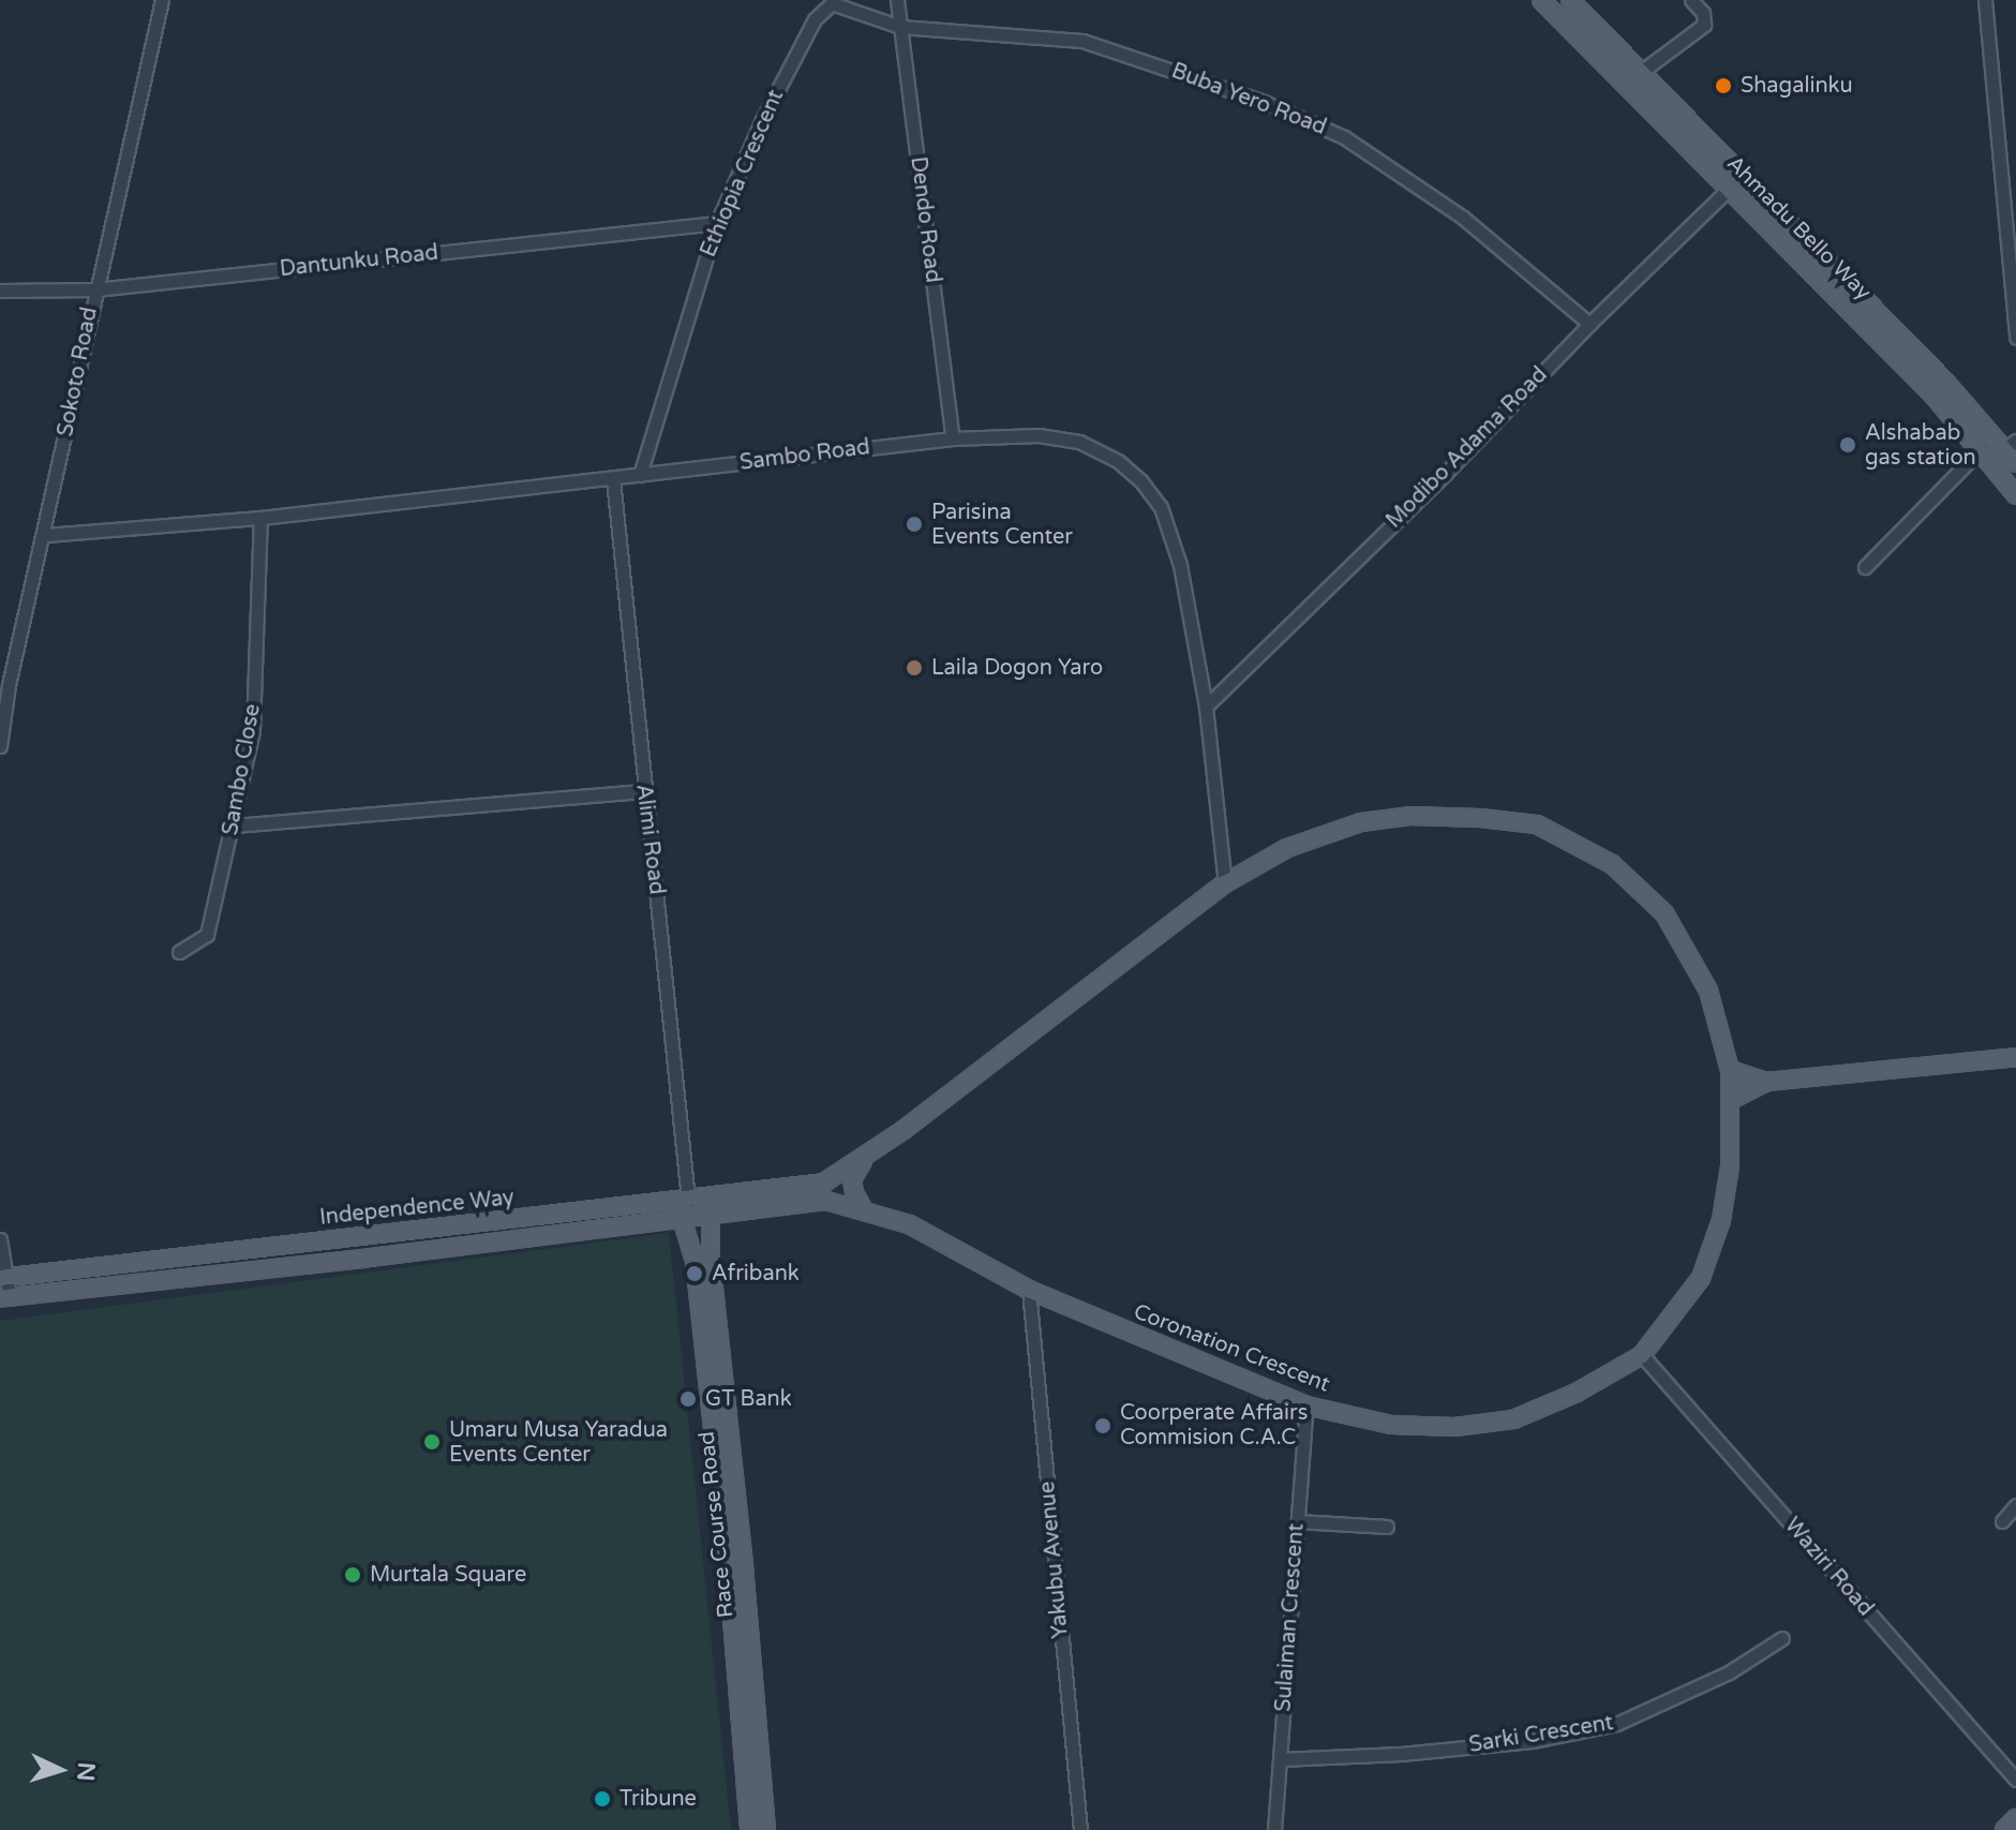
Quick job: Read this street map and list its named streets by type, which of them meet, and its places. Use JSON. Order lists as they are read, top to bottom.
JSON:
{
  "streets": {
    "main road": [
      "Ahmadu Bello Way",
      "Independence Way",
      "Coronation Crescent",
      "Race Course Road"
    ],
    "street": [
      "Buba Yero Road",
      "Ethiopia Crescent",
      "Dendo Road",
      "Dantunku Road",
      "Sokoto Road",
      "Modibo Adama Road",
      "Sambo Road",
      "Sambo Close",
      "Alimi Road",
      "Yakubu Avenue",
      "Waziri Road",
      "Sulaiman Crescent",
      "Sarki Crescent"
    ]
  },
  "crossings": [
    ["Buba Yero Road", "Ethiopia Crescent"],
    ["Buba Yero Road", "Dendo Road"],
    ["Buba Yero Road", "Modibo Adama Road"],
    ["Ethiopia Crescent", "Dendo Road"],
    ["Ethiopia Crescent", "Dantunku Road"],
    ["Ethiopia Crescent", "Sambo Road"],
    ["Dendo Road", "Sambo Road"],
    ["Ahmadu Bello Way", "Modibo Adama Road"],
    ["Dantunku Road", "Sokoto Road"],
    ["Sokoto Road", "Sambo Road"],
    ["Modibo Adama Road", "Sambo Road"],
    ["Sambo Road", "Sambo Close"],
    ["Sambo Road", "Alimi Road"],
    ["Sambo Road", "Coronation Crescent"],
    ["Alimi Road", "Independence Way"],
    ["Independence Way", "Coronation Crescent"],
    ["Independence Way", "Race Course Road"],
    ["Coronation Crescent", "Yakubu Avenue"],
    ["Coronation Crescent", "Waziri Road"],
    ["Coronation Crescent", "Sulaiman Crescent"],
    ["Sulaiman Crescent", "Sarki Crescent"]
  ],
  "places": [
    "Shagalinku",
    "Alshabab gas station",
    "Parisina Events Center",
    "Laila Dogon Yaro",
    "Afribank",
    "GT Bank",
    "Coorperate Affairs Commision C.A.C",
    "Umaru Musa Yaradua Events Center",
    "Murtala Square",
    "Tribune"
  ],
  "north": "right"
}
